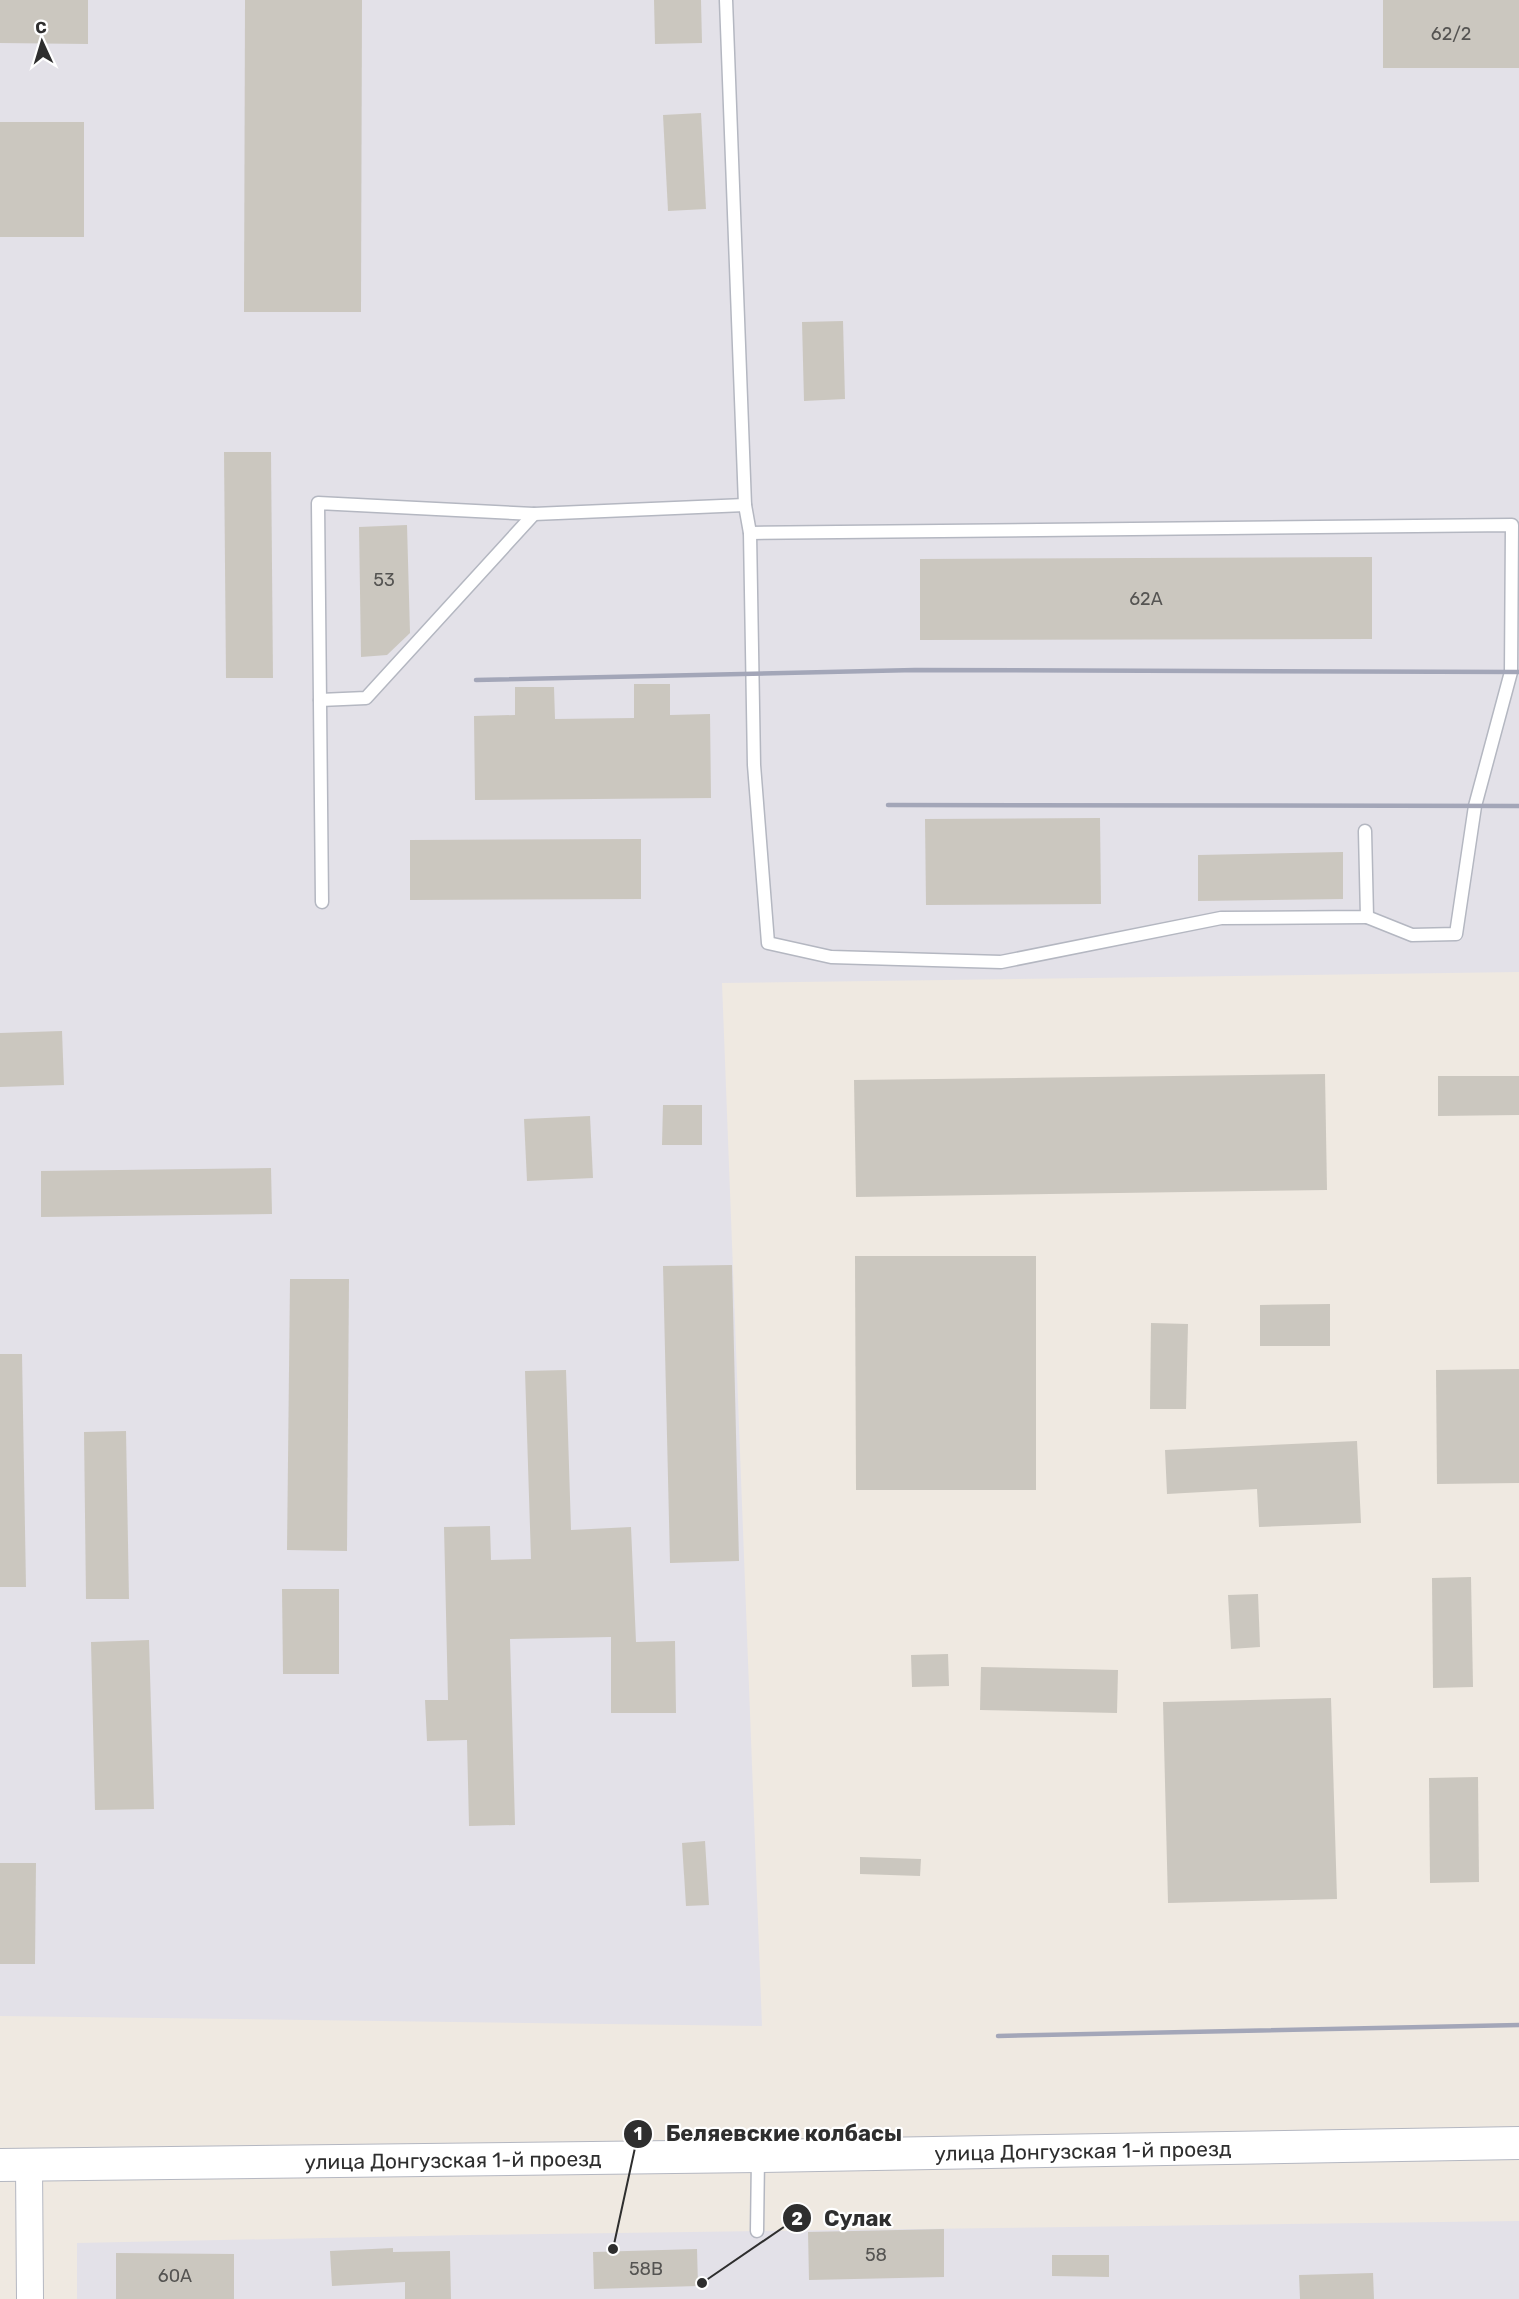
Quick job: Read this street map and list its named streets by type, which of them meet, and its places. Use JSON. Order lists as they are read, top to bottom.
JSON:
{
  "streets": {
    "street": ["улица Донгузская 1-й проезд"]
  },
  "places": ["Беляевские колбасы", "Сулак"],
  "house_numbers": [
    "62/2",
    "53",
    "62А",
    "58",
    "58В",
    "60А"
  ],
  "north": "top"
}
